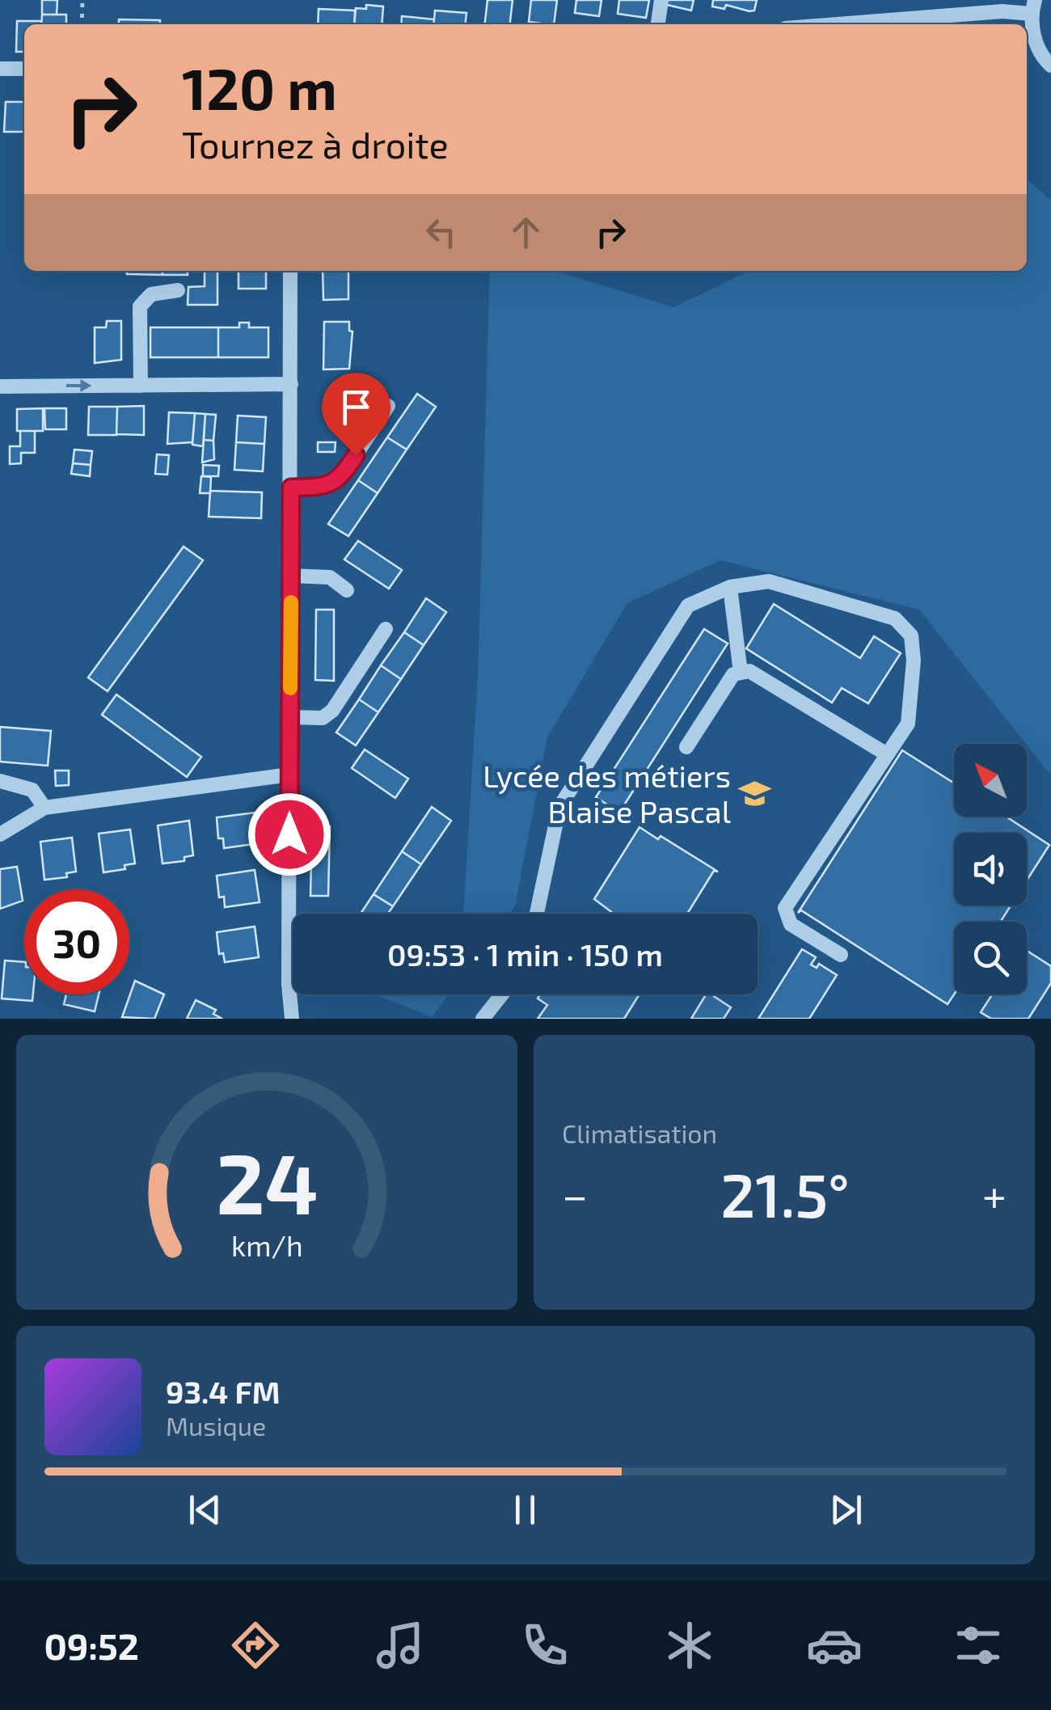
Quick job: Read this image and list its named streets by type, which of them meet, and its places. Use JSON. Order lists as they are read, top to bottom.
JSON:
{
  "places": {
    "school or university": ["Lycée des métiers Blaise Pascal"]
  },
  "north": "top left",
  "page": {
    "turn": ["120 m", "Tournez à droite"],
    "limit": "30",
    "trip": "09:53 · 1 min · 150 m",
    "tile": "Climatisation",
    "heat": ["−", "21.5°", "+"],
    "song": ["93.4 FM", "Musique"],
    "tabs": "09:52",
    "gauge": ["24", "km/h"]
  }
}
